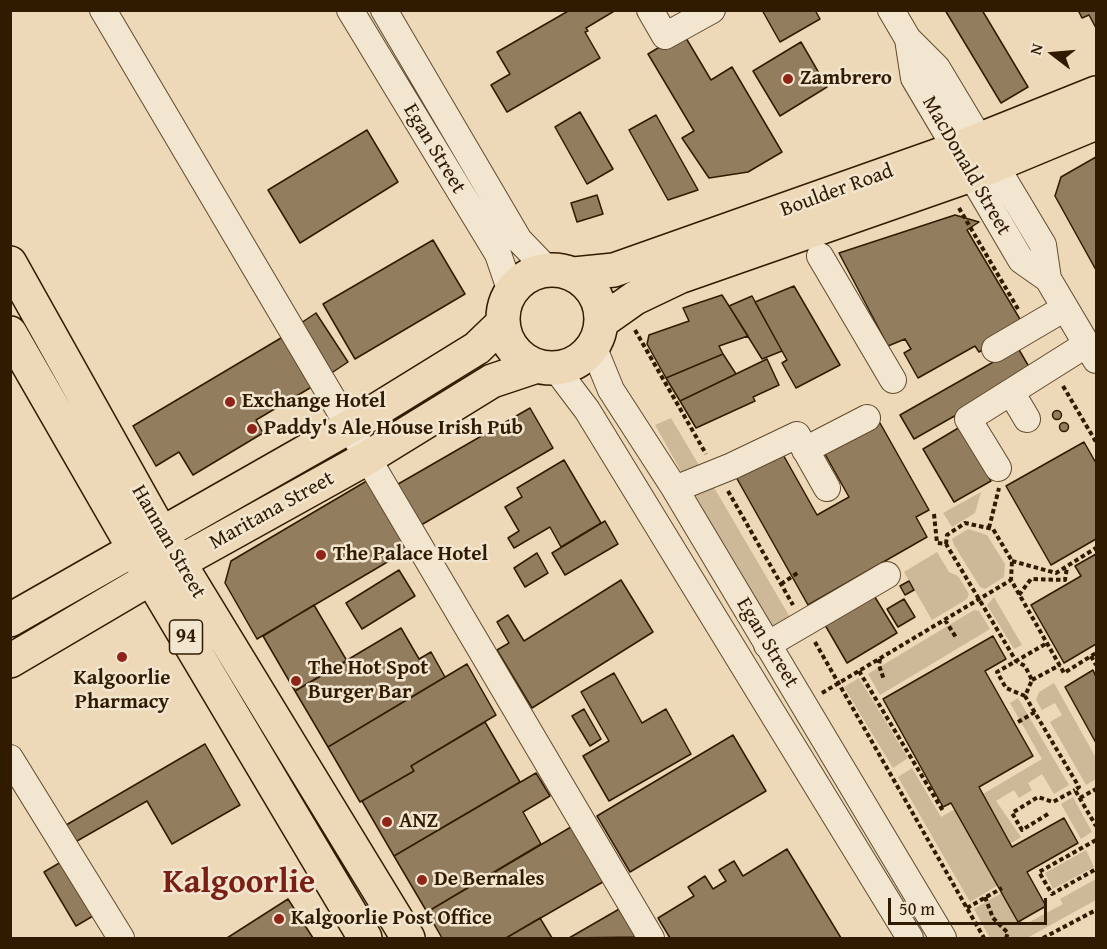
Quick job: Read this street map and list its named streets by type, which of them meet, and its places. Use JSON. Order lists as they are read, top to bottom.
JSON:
{
  "streets": {
    "main road": [
      "Boulder Road",
      "Maritana Street",
      "Hannan Street",
      "94"
    ],
    "street": ["Egan Street", "MacDonald Street"]
  },
  "crossings": [
    ["Egan Street", "Boulder Road"],
    ["Egan Street", "Maritana Street"],
    ["MacDonald Street", "Boulder Road"],
    ["Boulder Road", "Maritana Street"],
    ["Maritana Street", "Hannan Street"]
  ],
  "districts": ["Kalgoorlie"],
  "places": [
    "Zambrero",
    "Exchange Hotel",
    "Paddy's Ale House Irish Pub",
    "The Palace Hotel",
    "Kalgoorlie Pharmacy",
    "The Hot Spot Burger Bar",
    "ANZ",
    "De Bernales",
    "Kalgoorlie Post Office"
  ],
  "scale_bar": "50 m",
  "north": "left"
}
